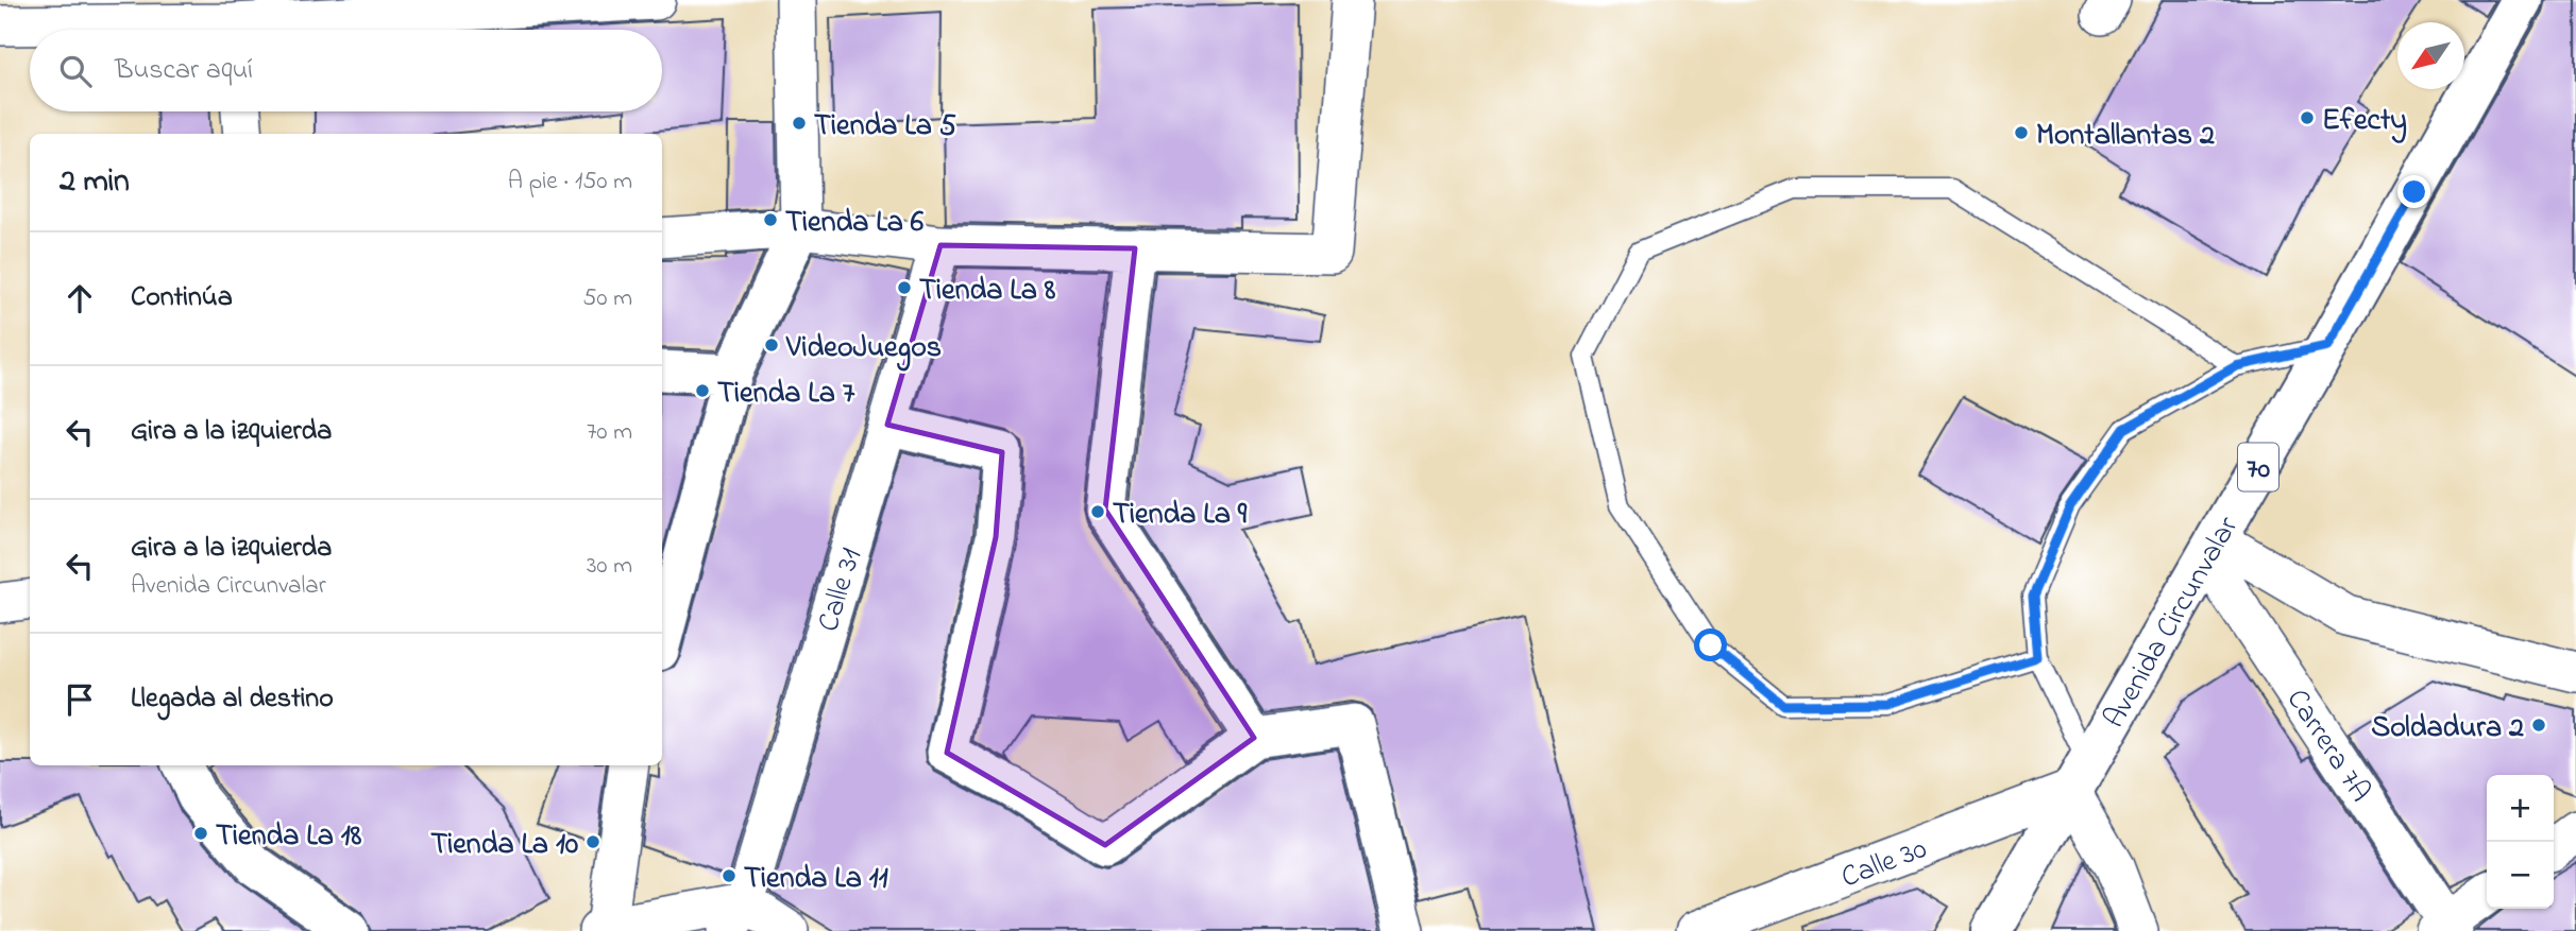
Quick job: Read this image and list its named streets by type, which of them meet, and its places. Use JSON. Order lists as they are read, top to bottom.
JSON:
{
  "streets": {
    "main road": ["70", "Avenida Circunvalar"],
    "street": ["Calle 31", "Carrera 7A", "Calle 30"]
  },
  "crossings": [
    ["Avenida Circunvalar", "Carrera 7A"],
    ["Avenida Circunvalar", "Calle 30"]
  ],
  "places": [
    "Efecty",
    "Tienda La 5",
    "Montallantas 2",
    "Tienda La 6",
    "Tienda La 8",
    "VideoJuegos",
    "Tienda La 7",
    "Tienda La 9",
    "Soldadura 2",
    "Tienda La 18",
    "Tienda La 10",
    "Tienda La 11"
  ],
  "north": "bottom left",
  "page": {
    "search": "Buscar aquí",
    "heading": ["2 min", "A pie · 150 m"],
    "list": [
      ["Continúa", "50 m"],
      ["Gira a la izquierda", "70 m"],
      ["Gira a la izquierda", "Avenida Circunvalar", "30 m"],
      "Llegada al destino"
    ],
    "map_buttons": ["+", "−"]
  }
}
